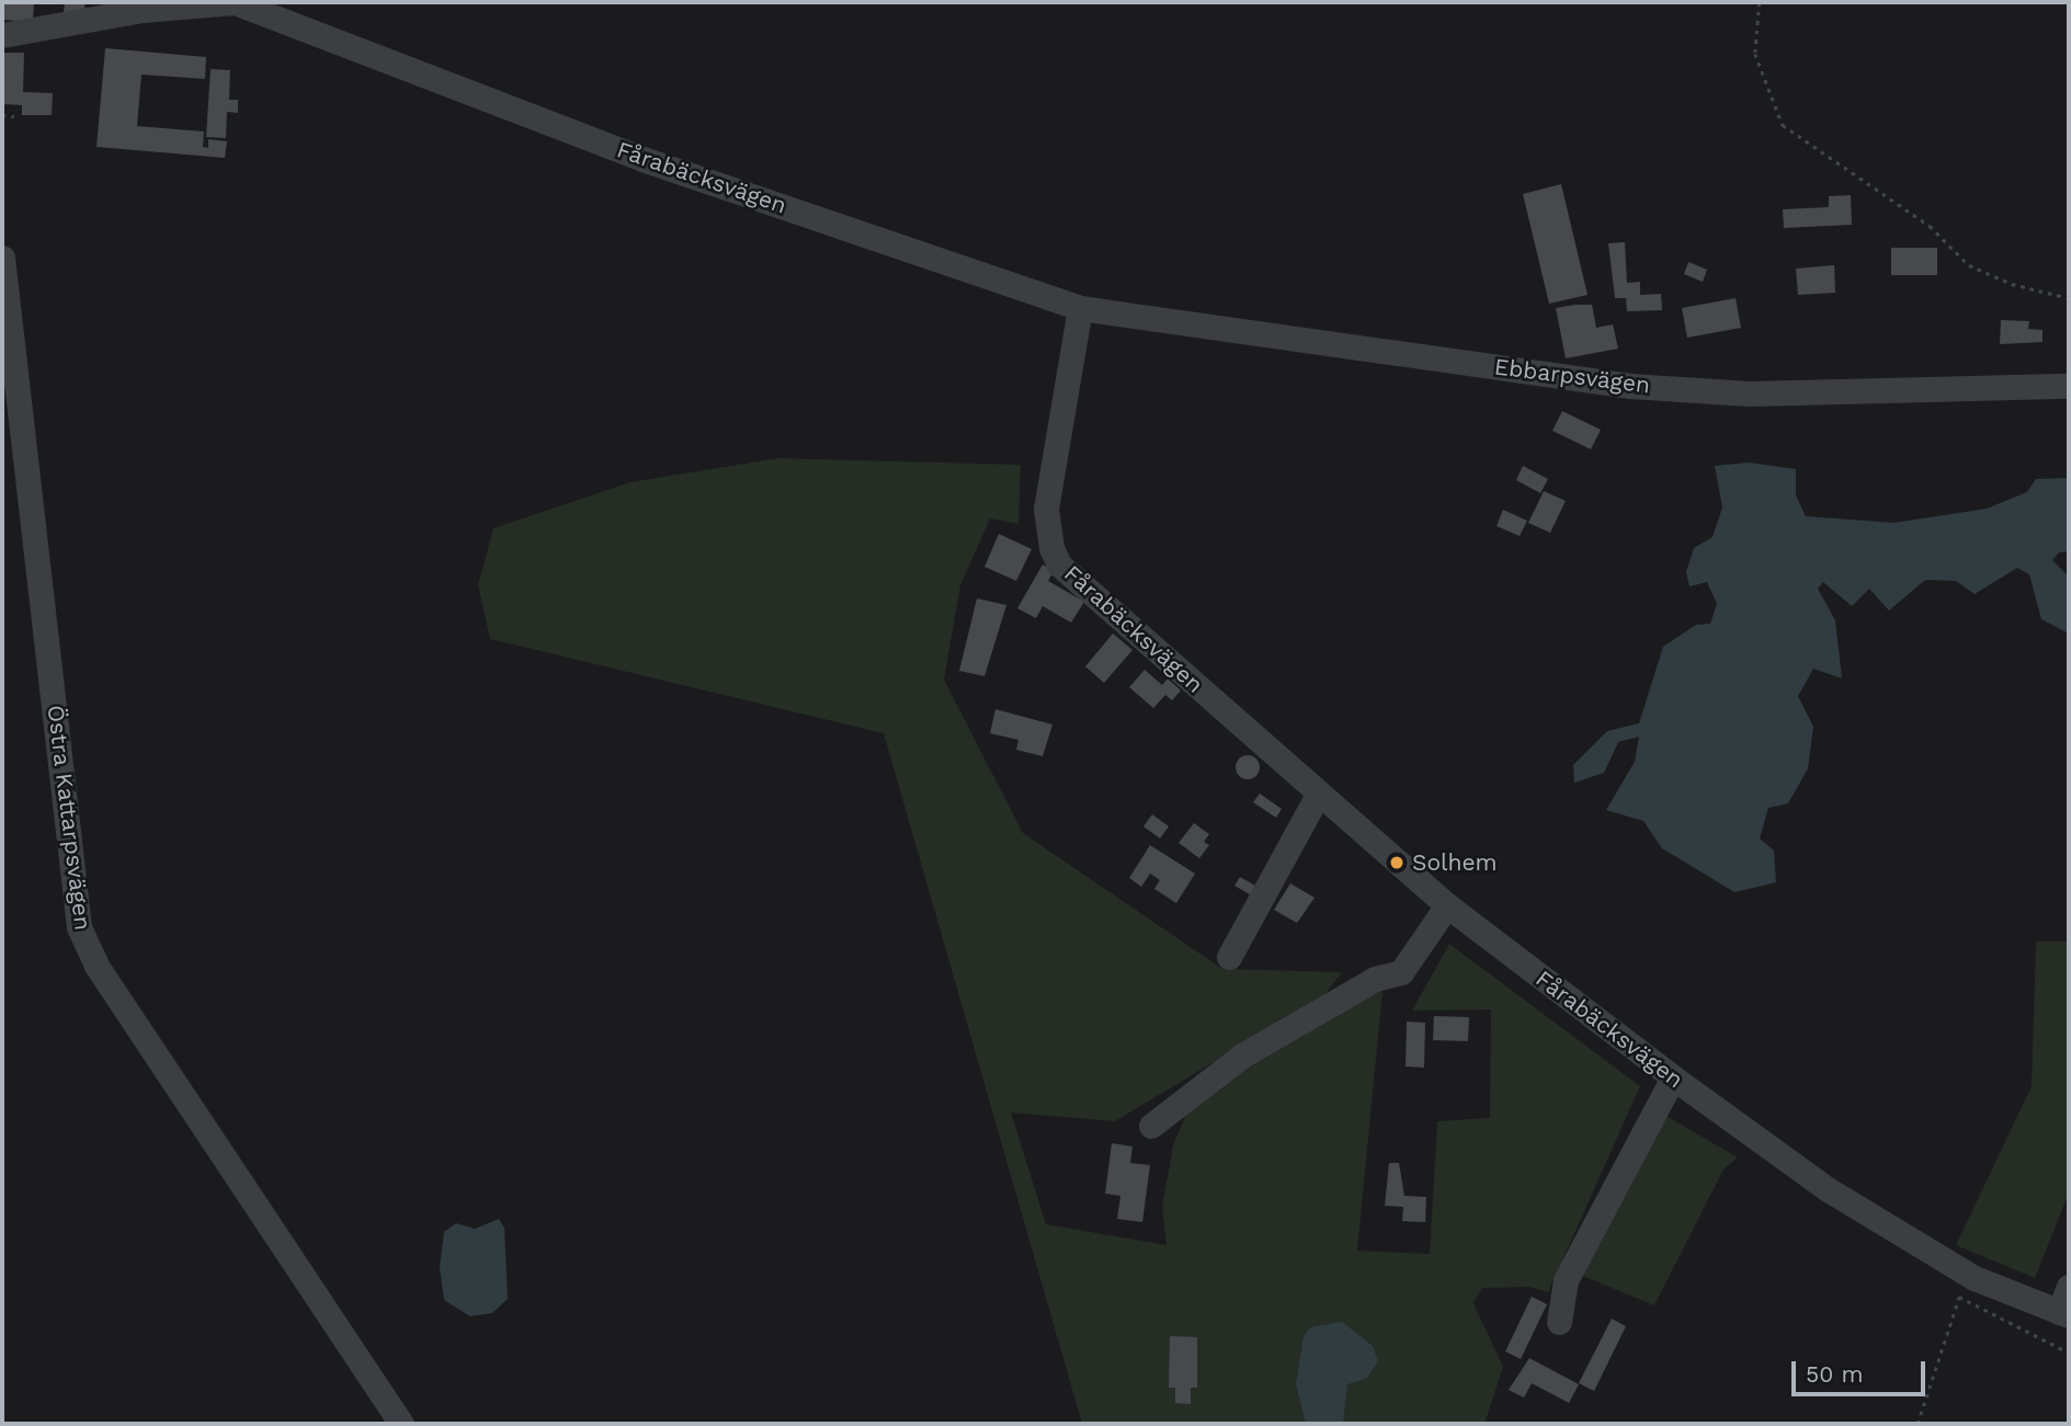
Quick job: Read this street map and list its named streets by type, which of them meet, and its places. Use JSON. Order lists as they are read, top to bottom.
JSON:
{
  "streets": {
    "street": ["Fårabäcksvägen", "Ebbarpsvägen", "Östra Kattarpsvägen"]
  },
  "crossings": [
    ["Fårabäcksvägen", "Ebbarpsvägen"]
  ],
  "places": ["Solhem"],
  "scale_bar": "50 m"
}
